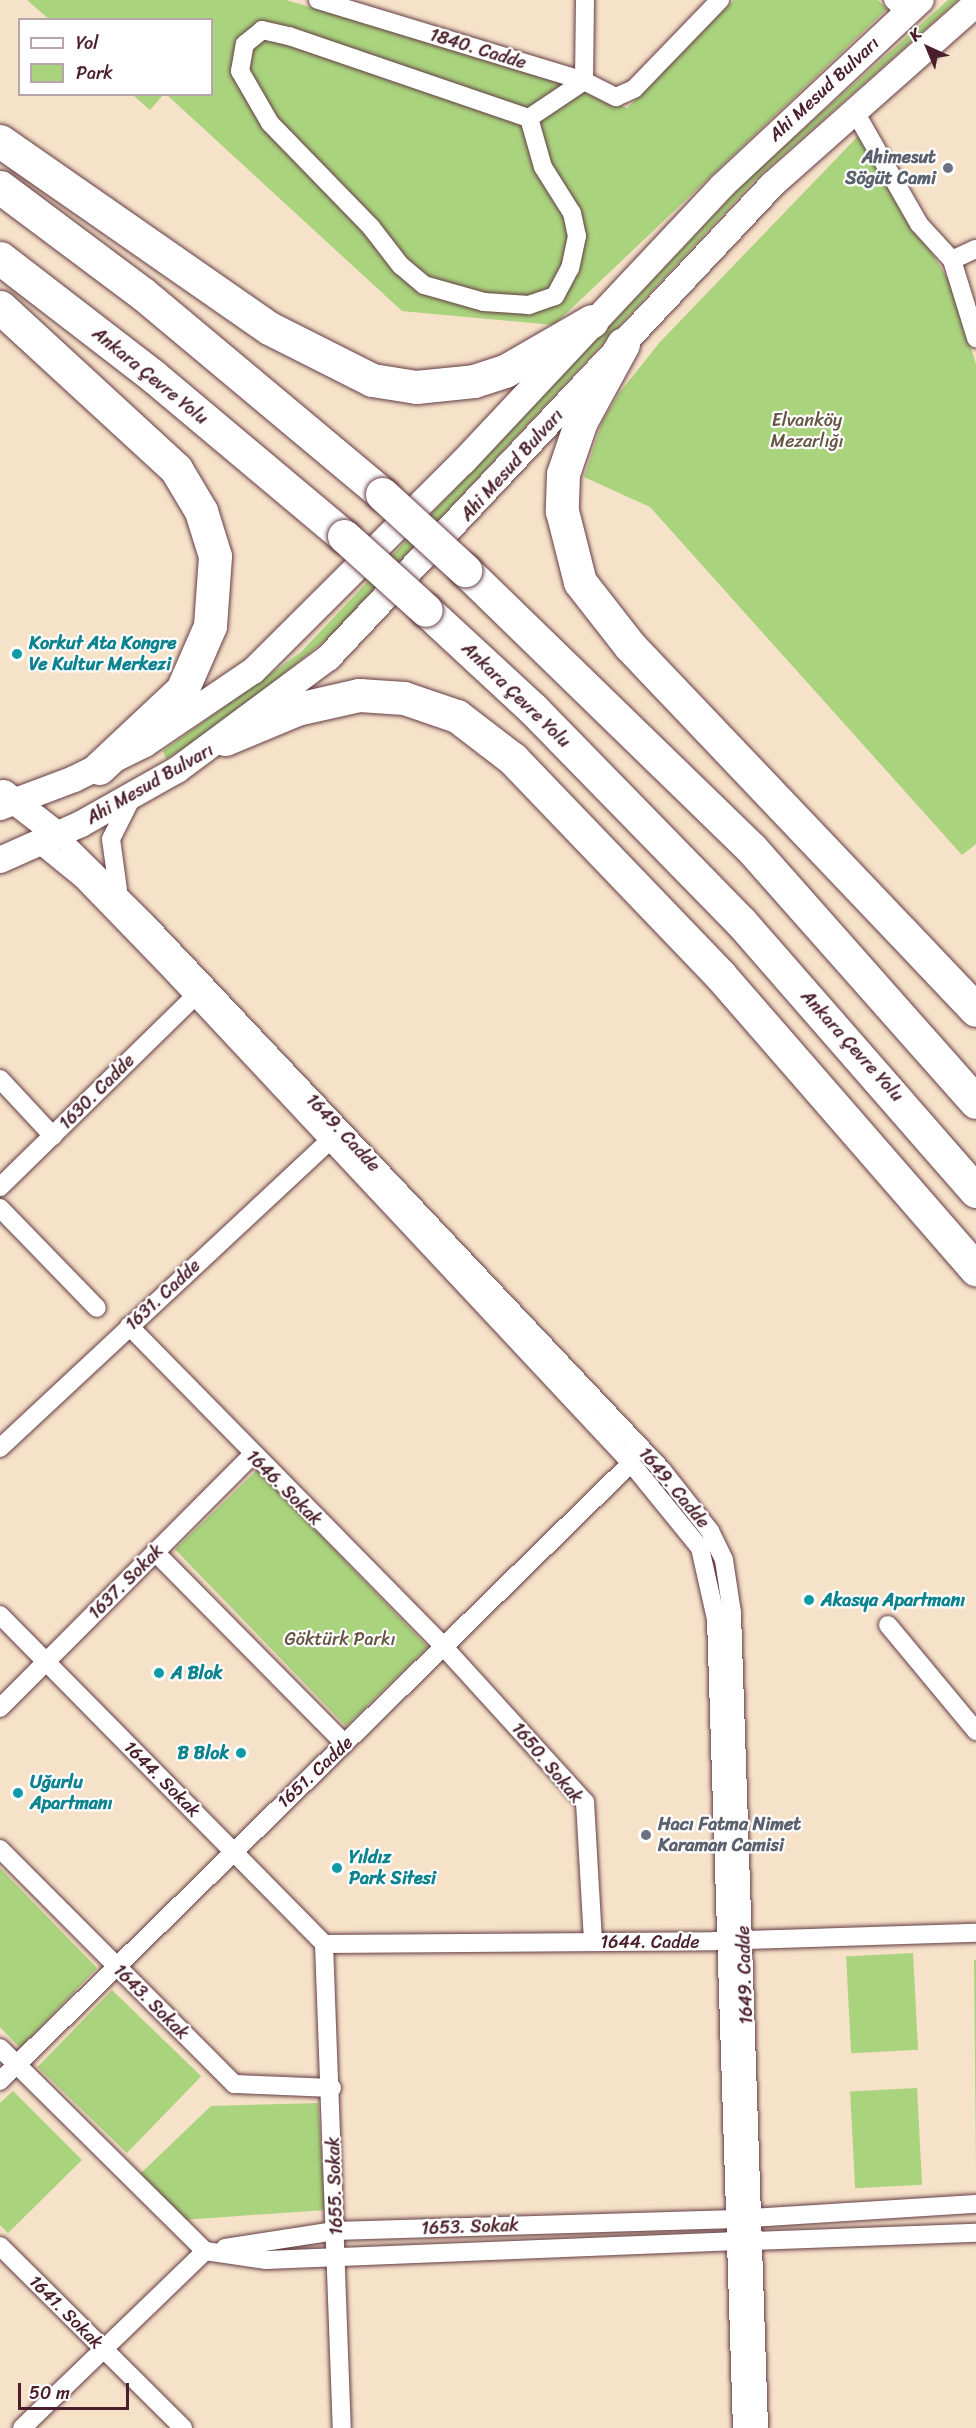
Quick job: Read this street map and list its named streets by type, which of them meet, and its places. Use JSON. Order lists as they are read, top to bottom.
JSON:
{
  "streets": {
    "highway": ["Ankara Çevre Yolu"],
    "main road": ["Ahi Mesud Bulvarı"],
    "street": [
      "1840. Cadde",
      "1630. Cadde",
      "1649. Cadde",
      "1631. Cadde",
      "1646. Sokak",
      "1637. Sokak",
      "1650. Sokak",
      "1651. Cadde",
      "1644. Sokak",
      "1644. Cadde",
      "1643. Sokak",
      "1655. Sokak",
      "1653. Sokak",
      "1641. Sokak"
    ]
  },
  "crossings": [
    ["Ahi Mesud Bulvarı", "1649. Cadde"],
    ["1630. Cadde", "1649. Cadde"],
    ["1649. Cadde", "1631. Cadde"],
    ["1649. Cadde", "1651. Cadde"],
    ["1649. Cadde", "1644. Cadde"],
    ["1649. Cadde", "1653. Sokak"],
    ["1631. Cadde", "1646. Sokak"],
    ["1646. Sokak", "1637. Sokak"],
    ["1646. Sokak", "1650. Sokak"],
    ["1646. Sokak", "1651. Cadde"],
    ["1637. Sokak", "1644. Sokak"],
    ["1650. Sokak", "1651. Cadde"],
    ["1650. Sokak", "1644. Cadde"],
    ["1651. Cadde", "1644. Sokak"],
    ["1651. Cadde", "1643. Sokak"],
    ["1644. Sokak", "1644. Cadde"],
    ["1644. Sokak", "1655. Sokak"],
    ["1644. Cadde", "1655. Sokak"],
    ["1643. Sokak", "1655. Sokak"],
    ["1655. Sokak", "1653. Sokak"]
  ],
  "parks": ["Elvanköy Mezarlığı", "Göktürk Parkı"],
  "places": [
    "Ahimesut Sögüt Cami",
    "Korkut Ata Kongre Ve Kultur Merkezi",
    "Akasya Apartmanı",
    "A Blok",
    "B Blok",
    "Uğurlu Apartmanı",
    "Hacı Fatma Nimet Karaman Camisi",
    "Yıldız Park Sitesi"
  ],
  "legend": ["Yol", "Park"],
  "scale_bar": "50 m",
  "north": "top left"
}
